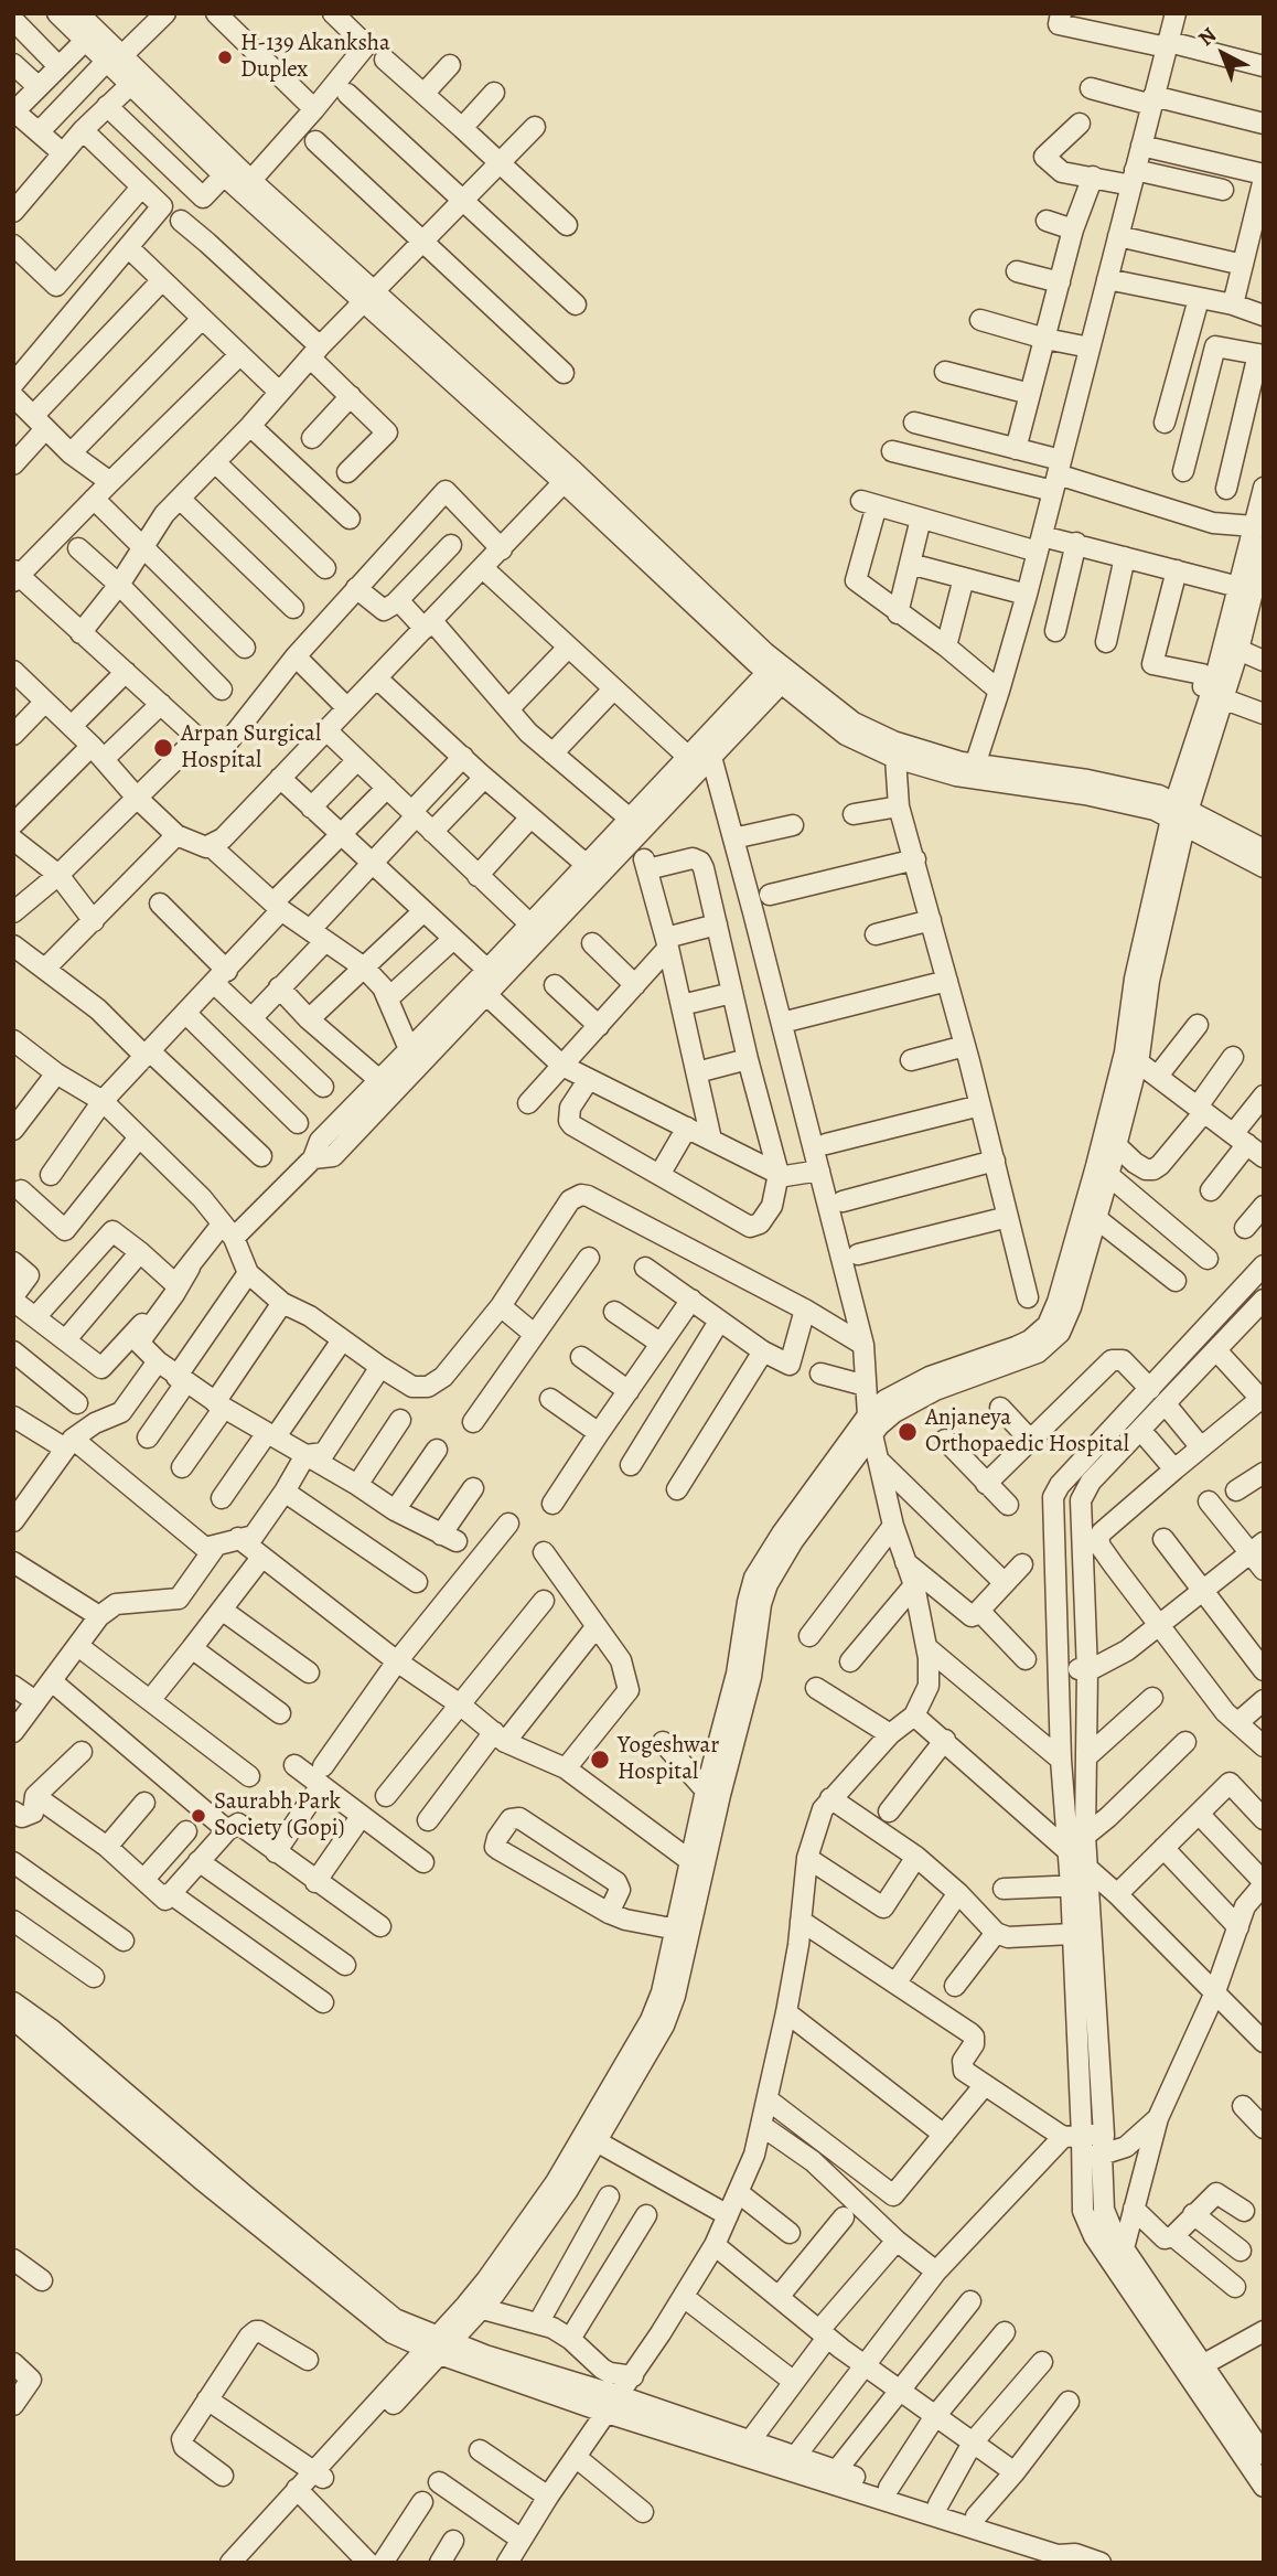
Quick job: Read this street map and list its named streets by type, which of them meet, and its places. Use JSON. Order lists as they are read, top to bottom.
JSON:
{
  "places": [
    "H-139 Akanksha Duplex",
    "Arpan Surgical Hospital",
    "Anjaneya Orthopaedic Hospital",
    "Yogeshwar Hospital",
    "Saurabh Park Society (Gopi)"
  ],
  "north": "top left"
}
